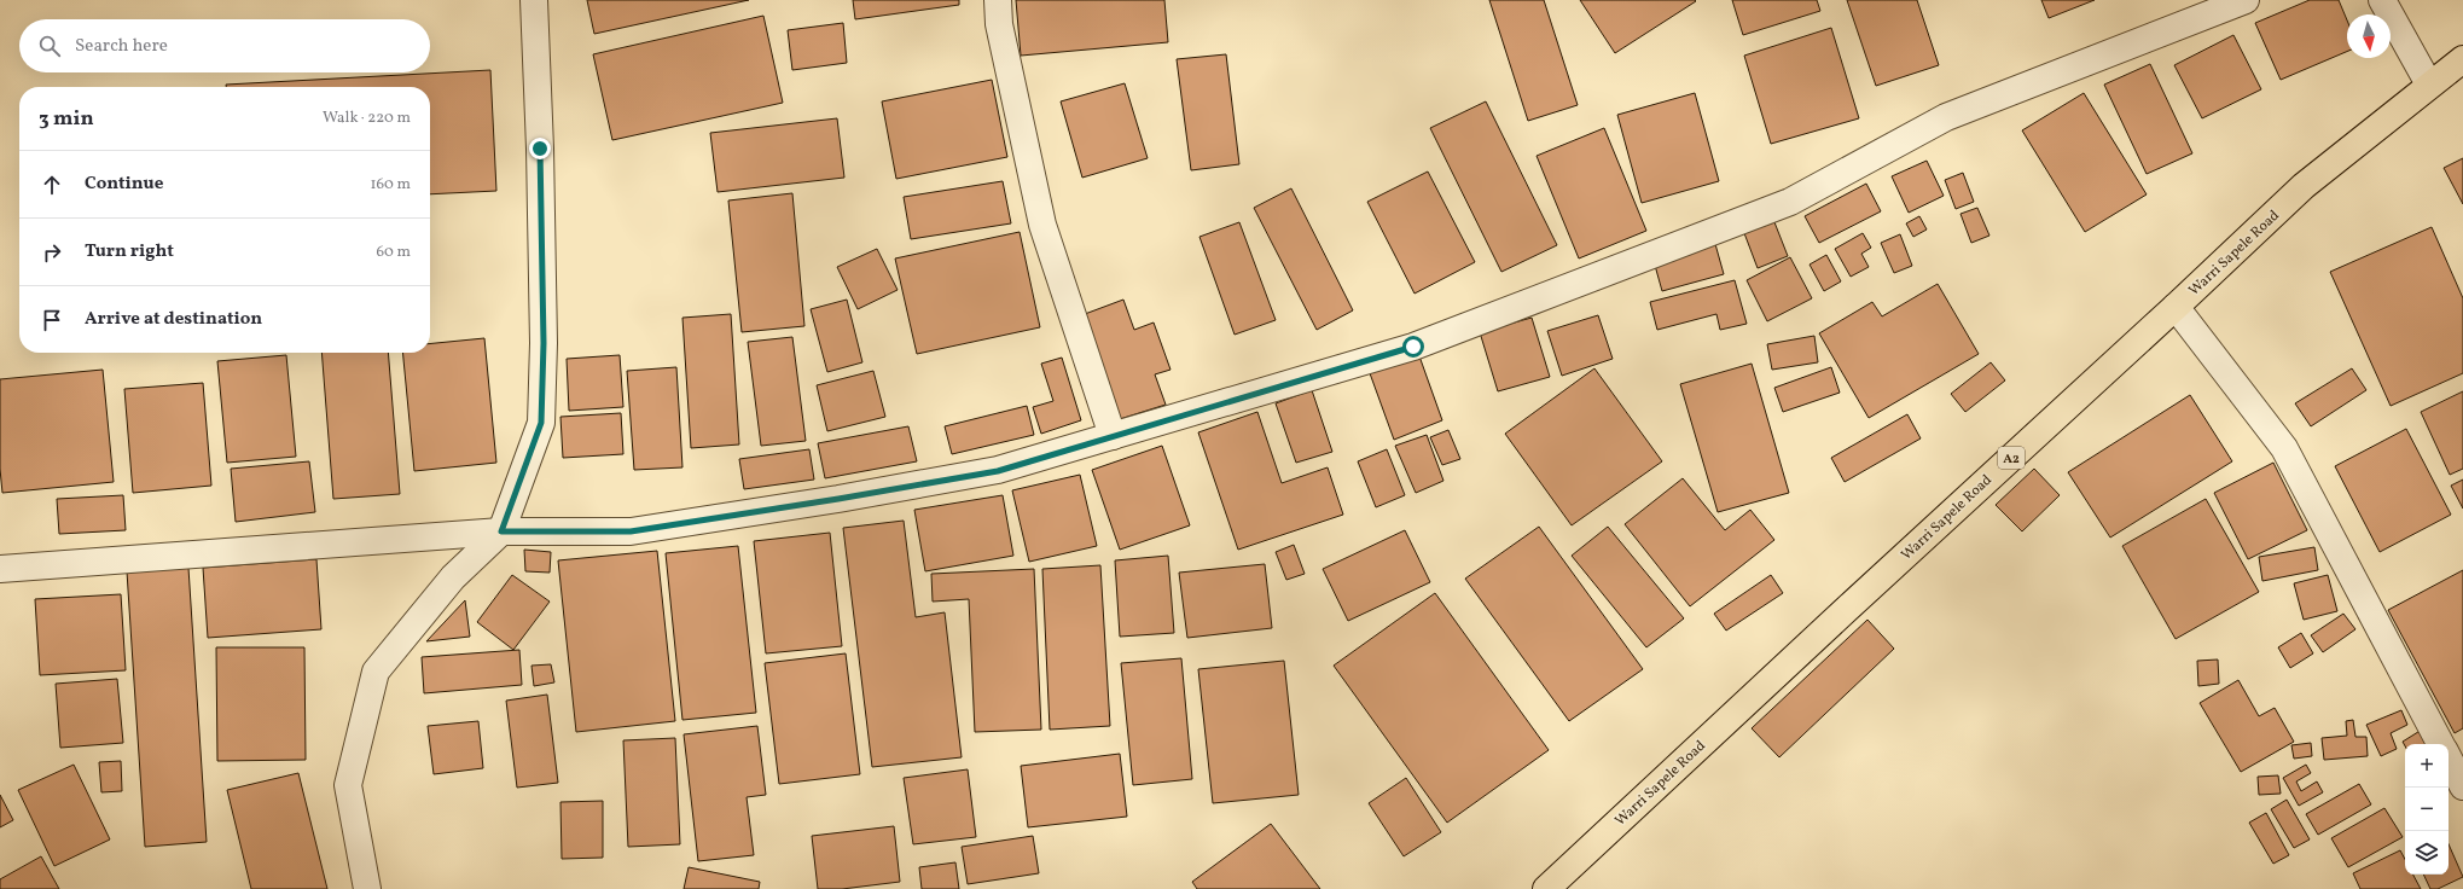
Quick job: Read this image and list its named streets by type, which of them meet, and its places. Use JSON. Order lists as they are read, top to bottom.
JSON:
{
  "streets": {
    "highway": ["Warri Sapele Road", "A2"]
  },
  "north": "bottom",
  "page": {
    "search": "Search here",
    "heading": ["3 min", "Walk · 220 m"],
    "list": [
      ["Continue", "160 m"],
      ["Turn right", "60 m"],
      "Arrive at destination"
    ],
    "map_buttons": ["+", "−"]
  }
}
